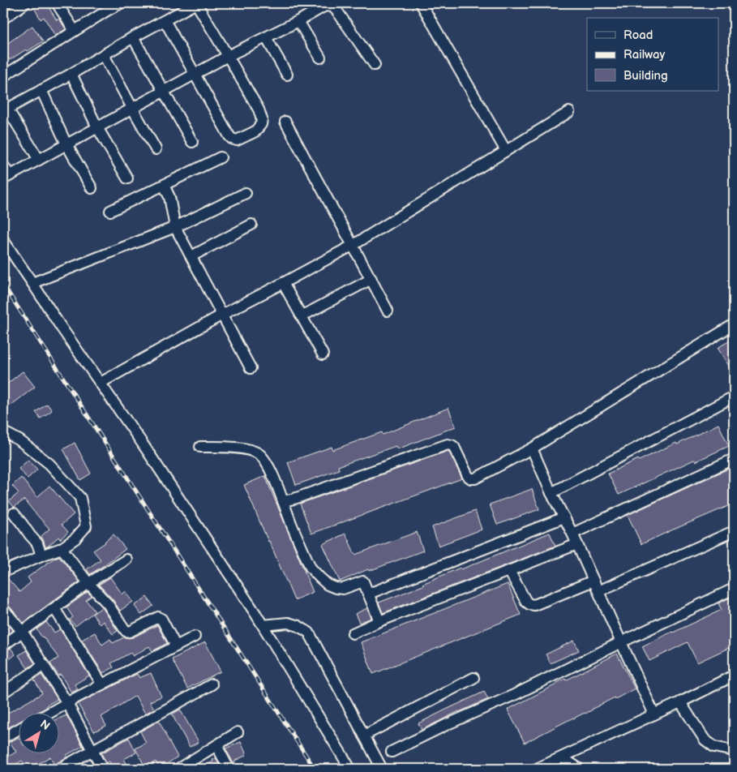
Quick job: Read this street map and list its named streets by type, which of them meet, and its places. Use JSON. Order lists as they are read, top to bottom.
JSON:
{
  "legend": ["Road", "Railway", "Building"],
  "north": "top right"
}
